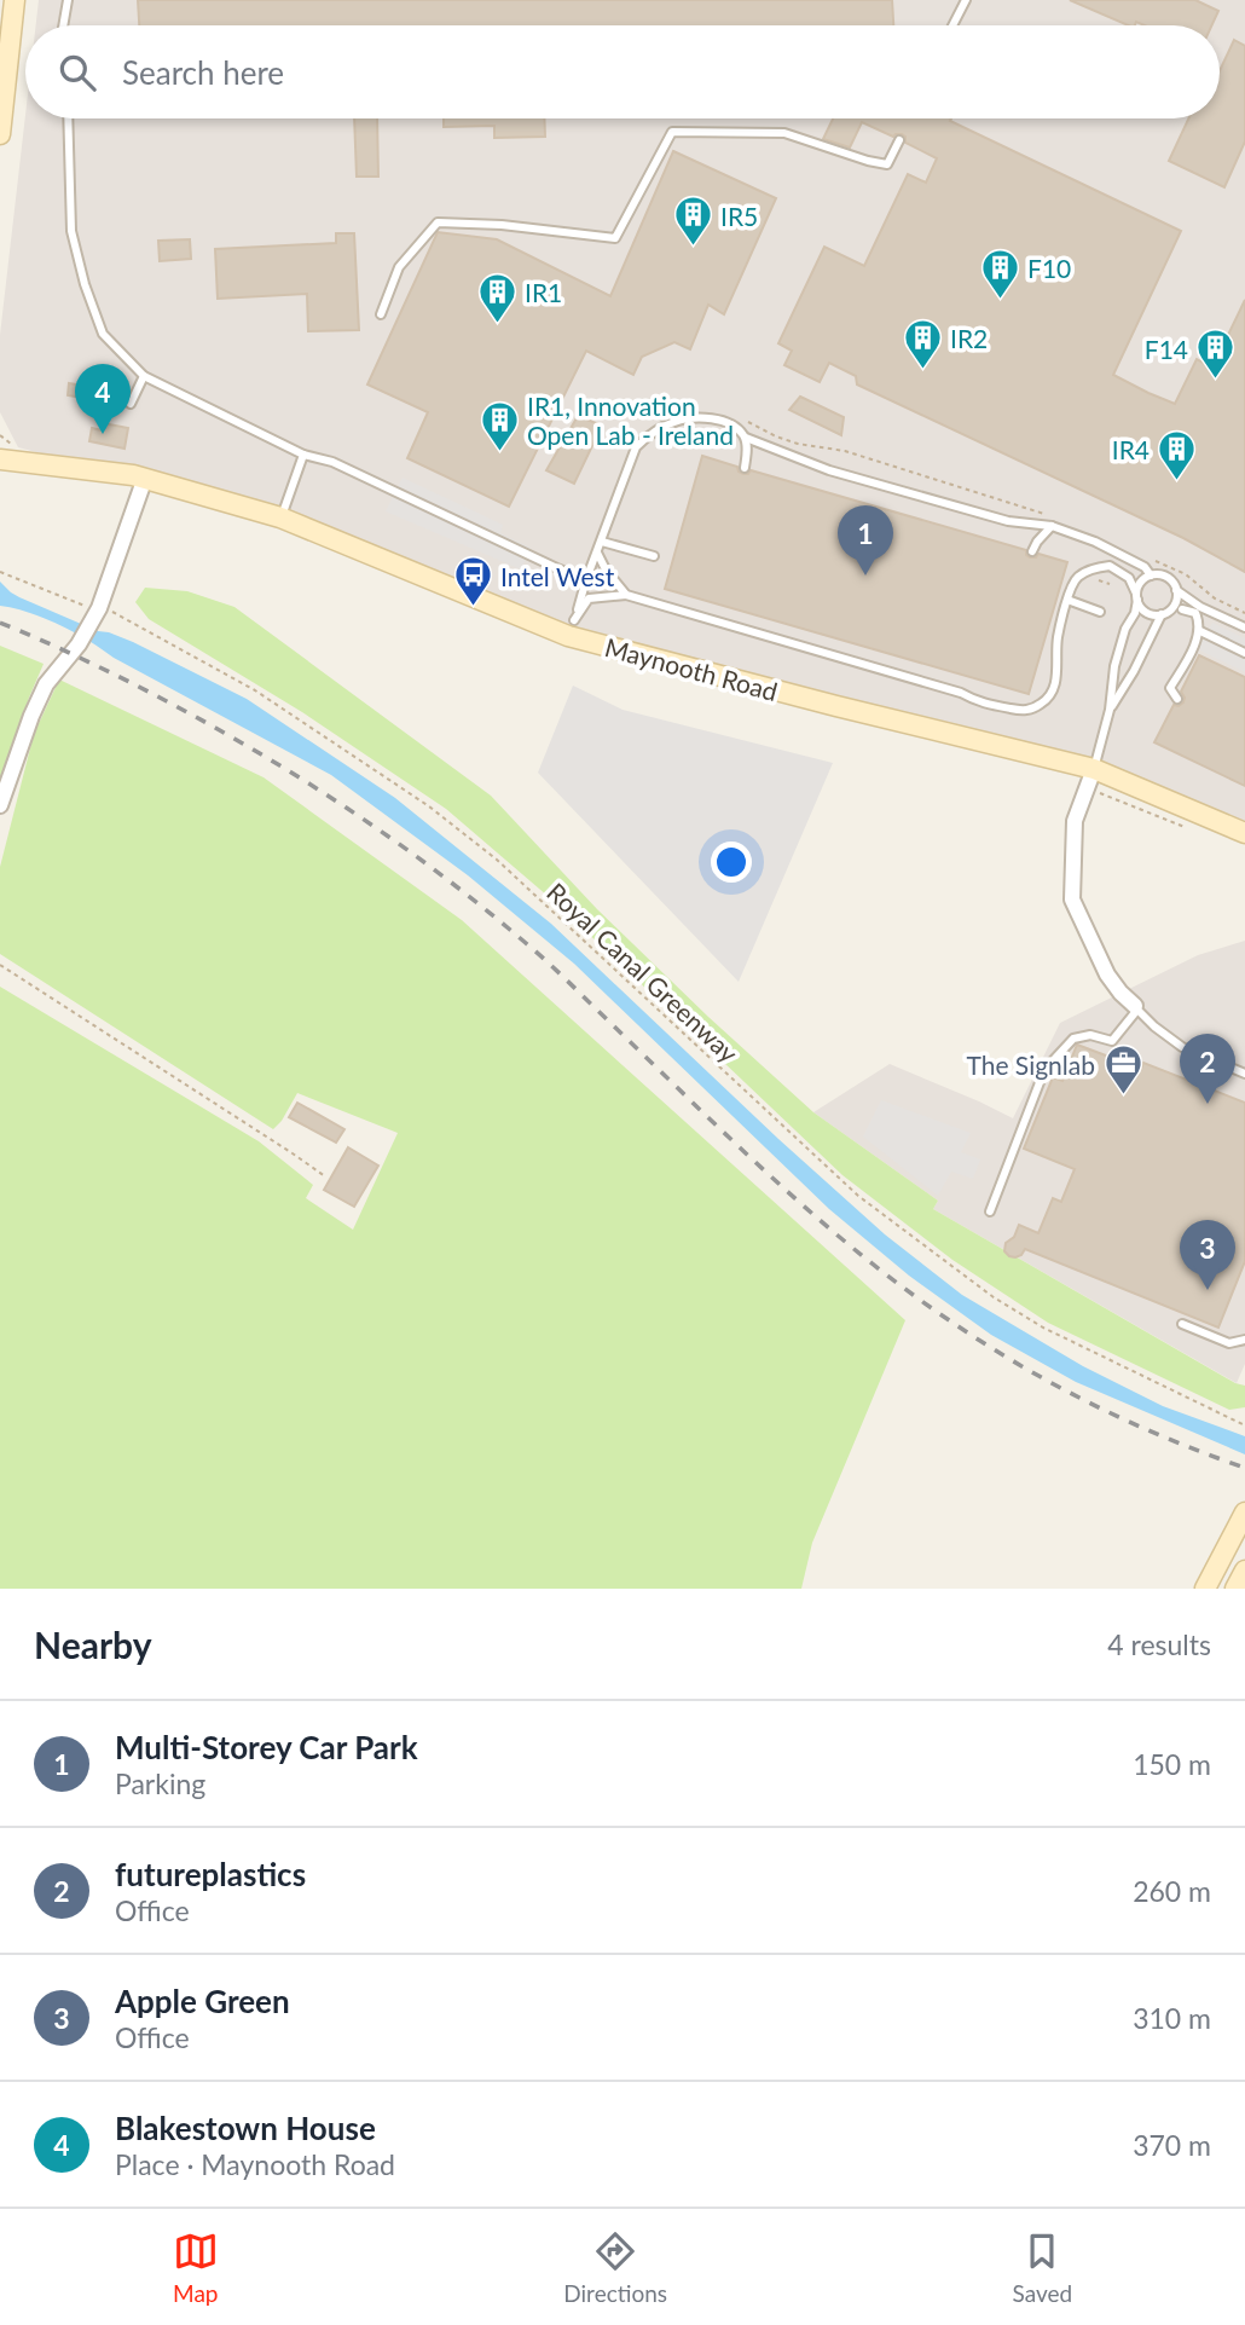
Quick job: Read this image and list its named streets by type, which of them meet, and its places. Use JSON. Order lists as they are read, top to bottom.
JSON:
{
  "streets": {
    "main road": ["Maynooth Road"],
    "path": ["Royal Canal Greenway"]
  },
  "places": {
    "building": [
      "IR5",
      "F10",
      "IR1",
      "IR2",
      "F14",
      "IR1, Innovation Open Lab - Ireland",
      "IR4"
    ],
    "bus stop": ["Intel West"],
    "office": ["The Signlab"]
  },
  "page": {
    "search": "Search here",
    "pins": [
      "4",
      "1",
      "2",
      "3"
    ],
    "heading": ["Nearby", "4 results"],
    "list": [
      {
        "mark": "1",
        "name": "Multi-Storey Car Park",
        "note": "Parking",
        "value": "150 m"
      },
      {
        "mark": "2",
        "name": "futureplastics",
        "note": "Office",
        "value": "260 m"
      },
      {
        "mark": "3",
        "name": "Apple Green",
        "note": "Office",
        "value": "310 m"
      },
      {
        "mark": "4",
        "name": "Blakestown House",
        "note": "Place · Maynooth Road",
        "value": "370 m"
      }
    ],
    "nav": ["Map", "Directions", "Saved"]
  }
}
